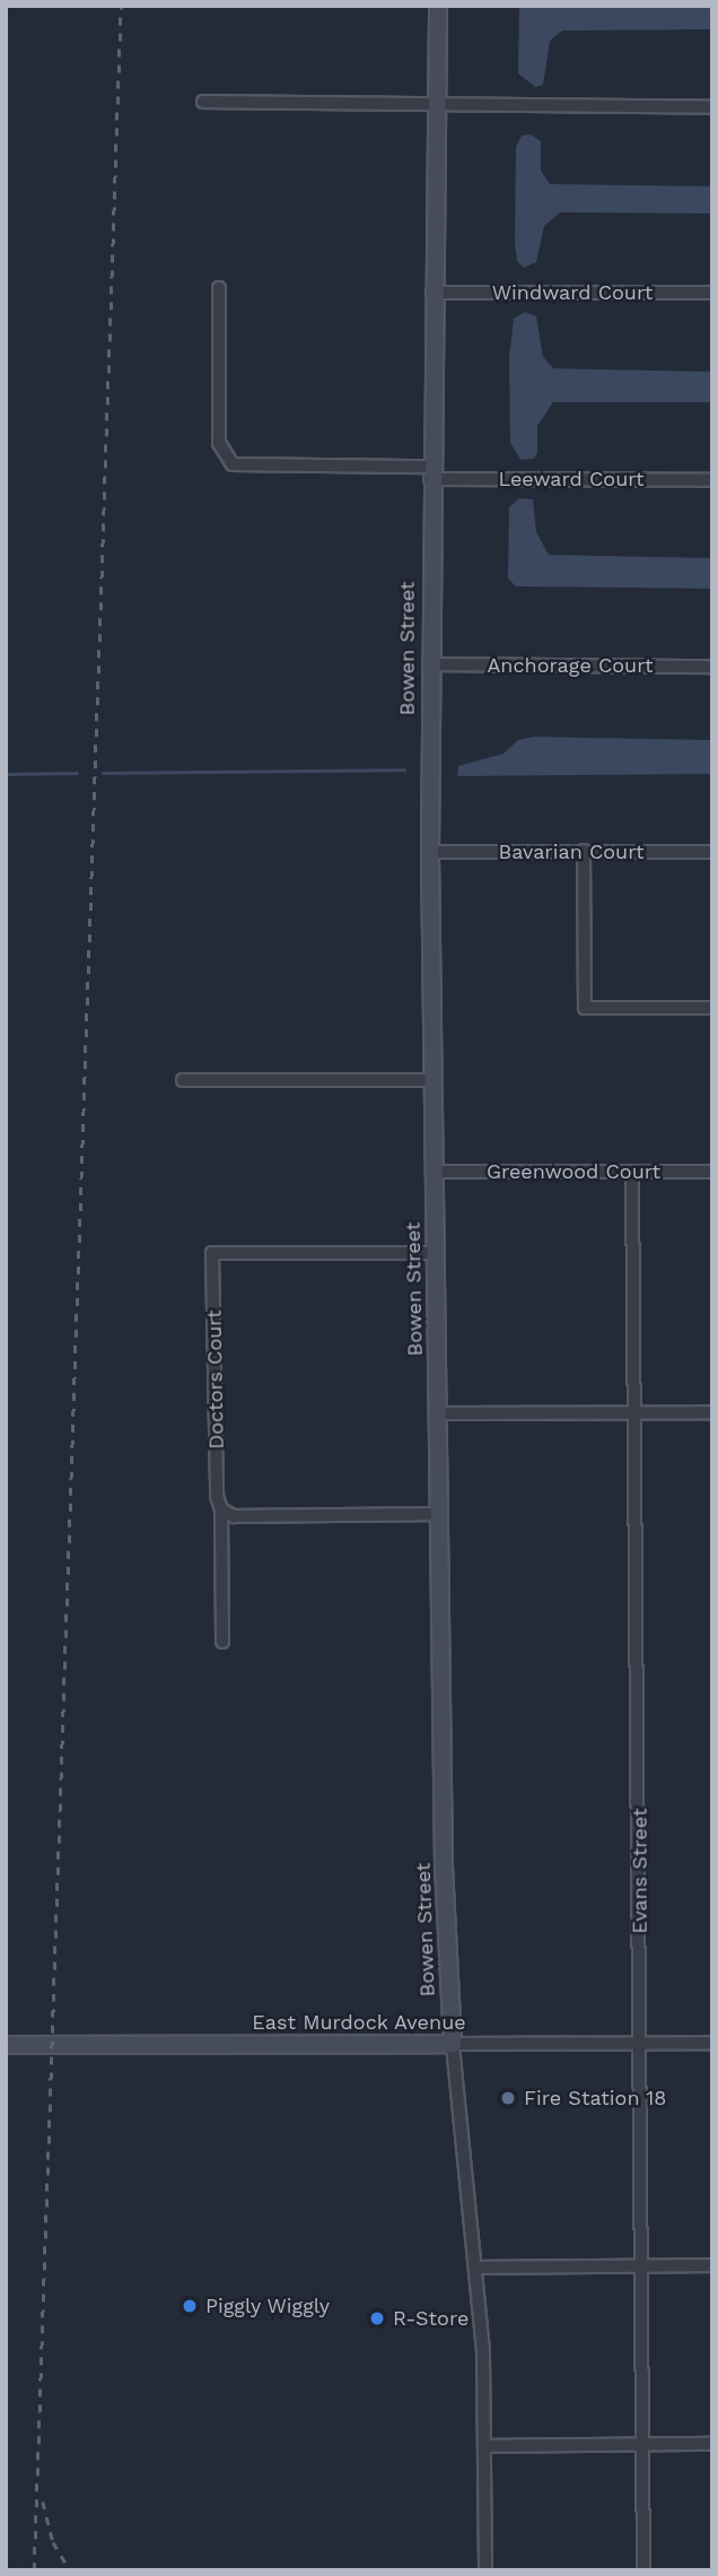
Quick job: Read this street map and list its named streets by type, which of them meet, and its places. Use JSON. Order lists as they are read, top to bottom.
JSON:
{
  "streets": {
    "main road": ["Bowen Street", "East Murdock Avenue"],
    "street": [
      "Windward Court",
      "Leeward Court",
      "Anchorage Court",
      "Bavarian Court",
      "Greenwood Court",
      "Doctors Court",
      "Evans Street"
    ]
  },
  "crossings": [
    ["Windward Court", "Bowen Street"],
    ["Leeward Court", "Bowen Street"],
    ["Bowen Street", "Anchorage Court"],
    ["Bowen Street", "Bavarian Court"],
    ["Bowen Street", "Greenwood Court"],
    ["Bowen Street", "Doctors Court"],
    ["Bowen Street", "East Murdock Avenue"],
    ["Greenwood Court", "Evans Street"],
    ["Evans Street", "East Murdock Avenue"]
  ],
  "places": ["Fire Station 18", "Piggly Wiggly", "R-Store"]
}
